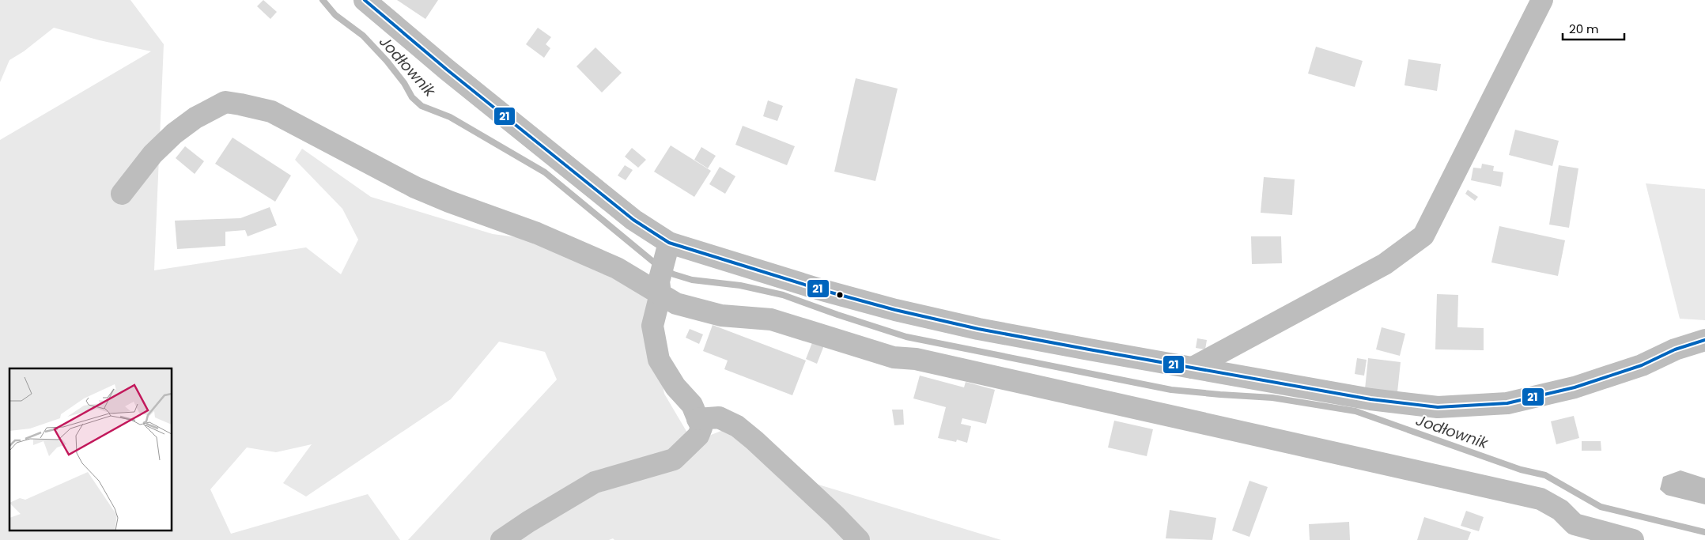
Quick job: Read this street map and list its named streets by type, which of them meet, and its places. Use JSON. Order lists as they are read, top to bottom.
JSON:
{
  "water": ["Jodłownik"],
  "lines": ["transit line 21"],
  "scale_bar": "20 m"
}
